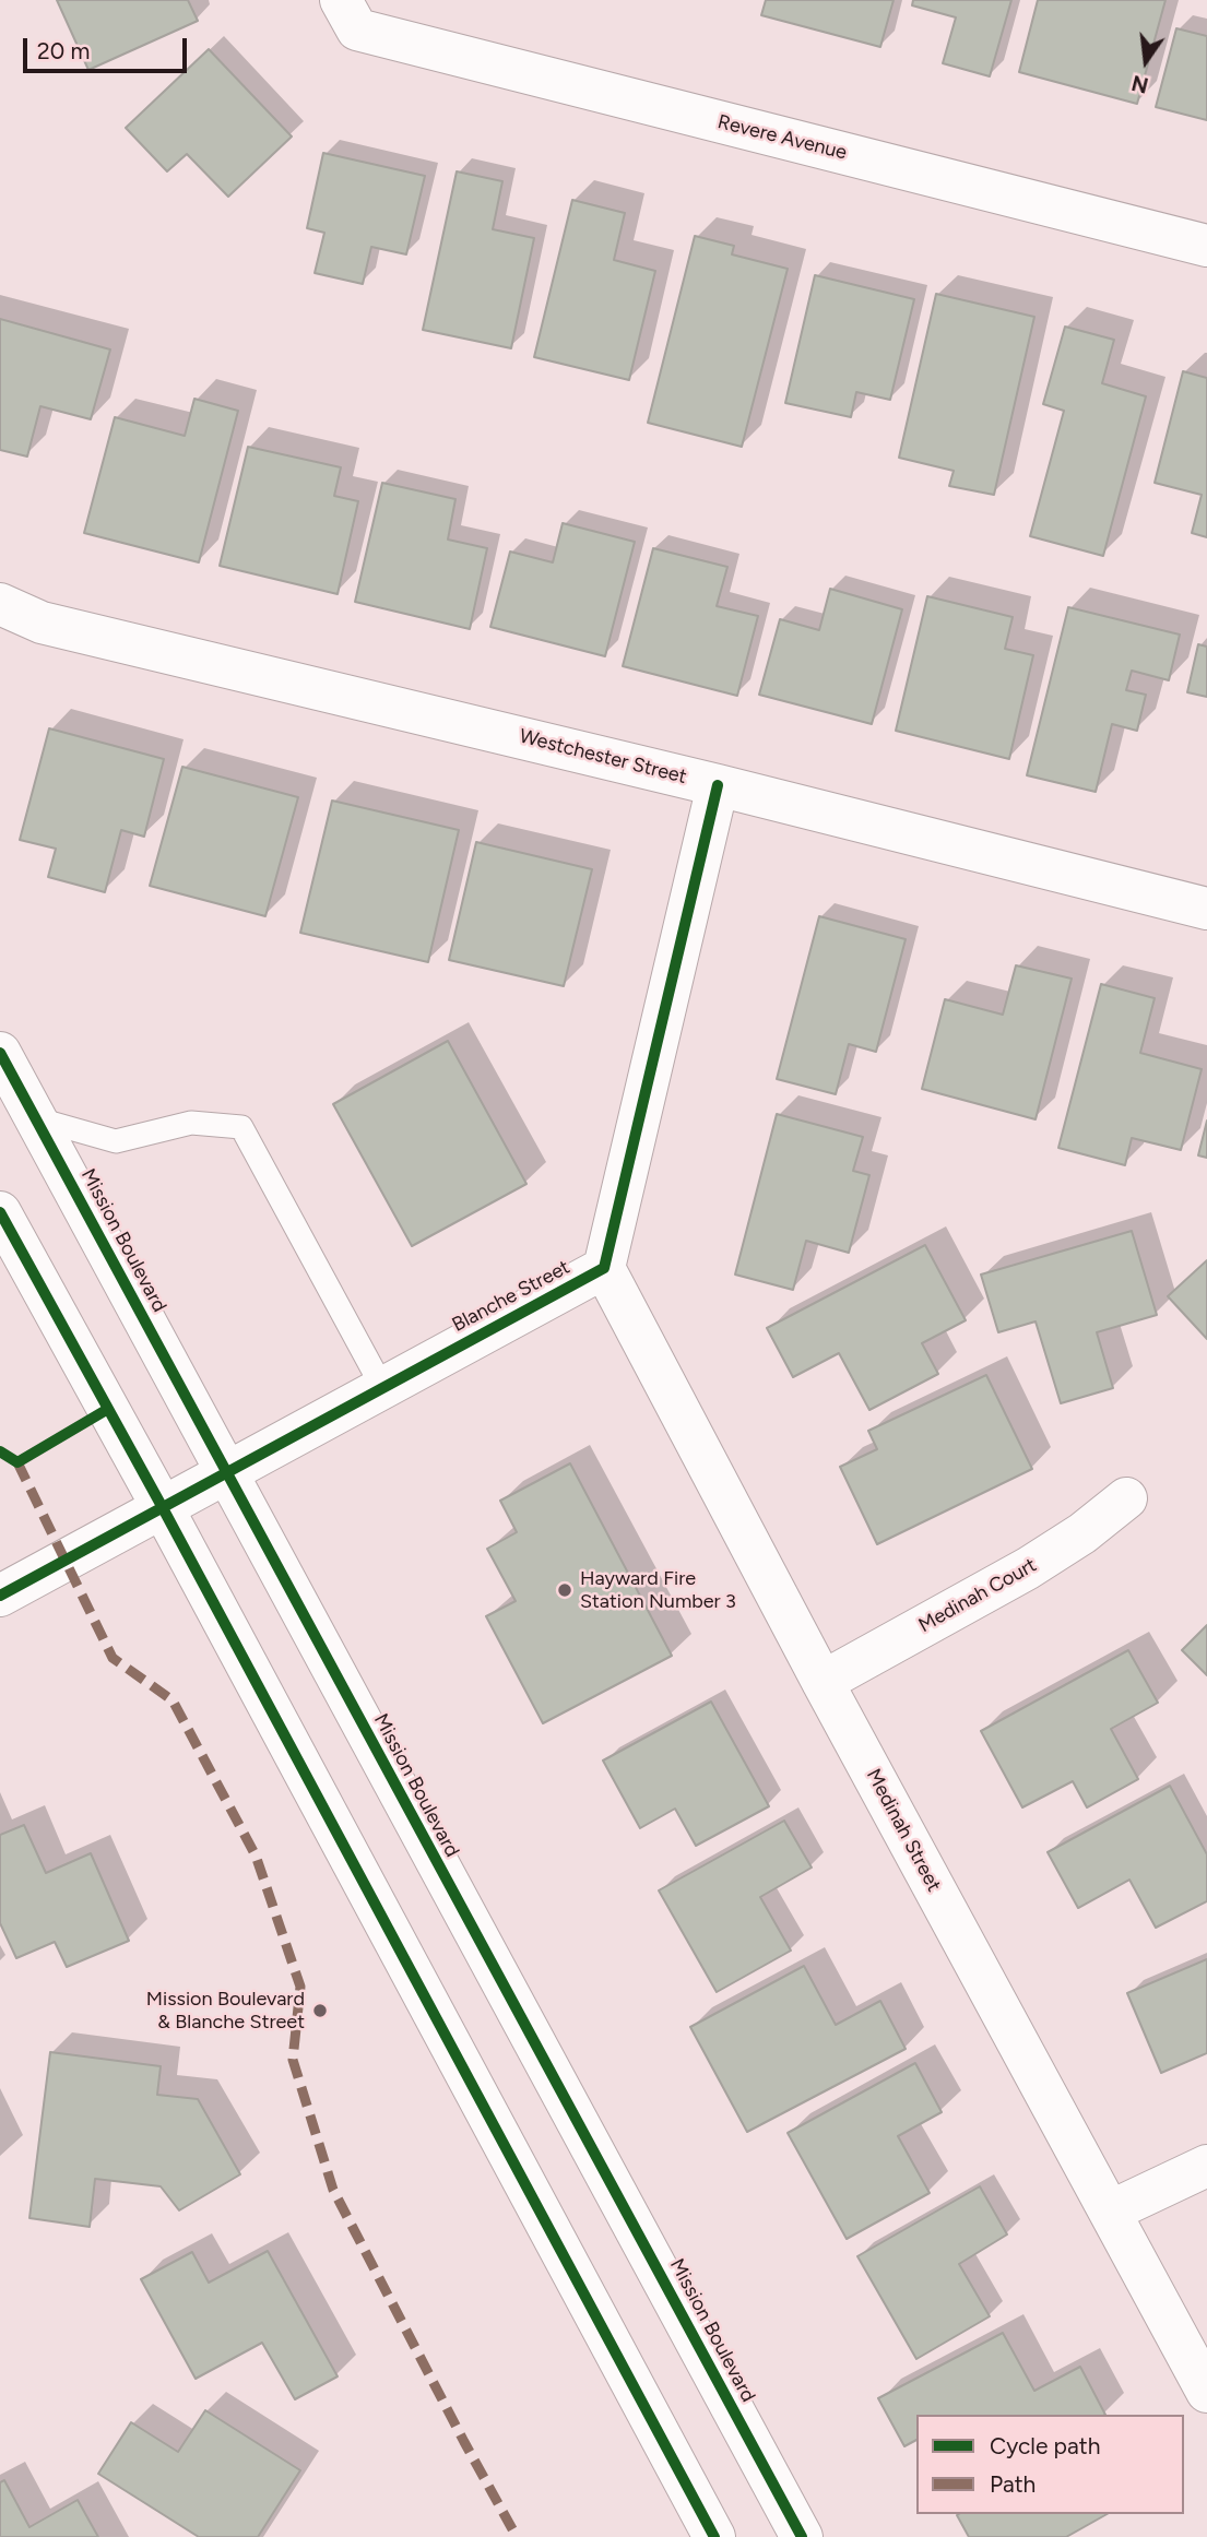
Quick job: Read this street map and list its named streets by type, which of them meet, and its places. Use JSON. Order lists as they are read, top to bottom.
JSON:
{
  "streets": {
    "street": [
      "Revere Avenue",
      "Westchester Street",
      "Mission Boulevard",
      "Blanche Street",
      "Medinah Court",
      "Medinah Street"
    ]
  },
  "crossings": [
    ["Mission Boulevard", "Blanche Street"],
    ["Blanche Street", "Medinah Street"],
    ["Medinah Court", "Medinah Street"]
  ],
  "places": ["Hayward Fire Station Number 3", "Mission Boulevard & Blanche Street"],
  "legend": ["Cycle path", "Path"],
  "scale_bar": "20 m",
  "north": "bottom"
}
